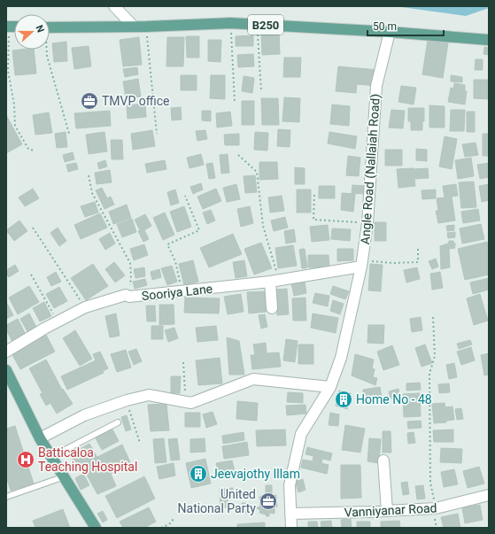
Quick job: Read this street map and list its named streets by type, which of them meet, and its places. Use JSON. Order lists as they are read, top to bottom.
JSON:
{
  "streets": {
    "main road": ["B250"],
    "street": ["Angle Road (Nallaiah Road)", "Sooriya Lane", "Vanniyanar Road"]
  },
  "crossings": [
    ["B250", "Angle Road (Nallaiah Road)"],
    ["Angle Road (Nallaiah Road)", "Sooriya Lane"],
    ["Angle Road (Nallaiah Road)", "Vanniyanar Road"]
  ],
  "places": {
    "office": ["TMVP office", "United National Party"],
    "building": ["Home No - 48", "Jeevajothy Illam"],
    "hospital": ["Batticaloa Teaching Hospital"]
  },
  "scale_bar": "50 m",
  "north": "right"
}
